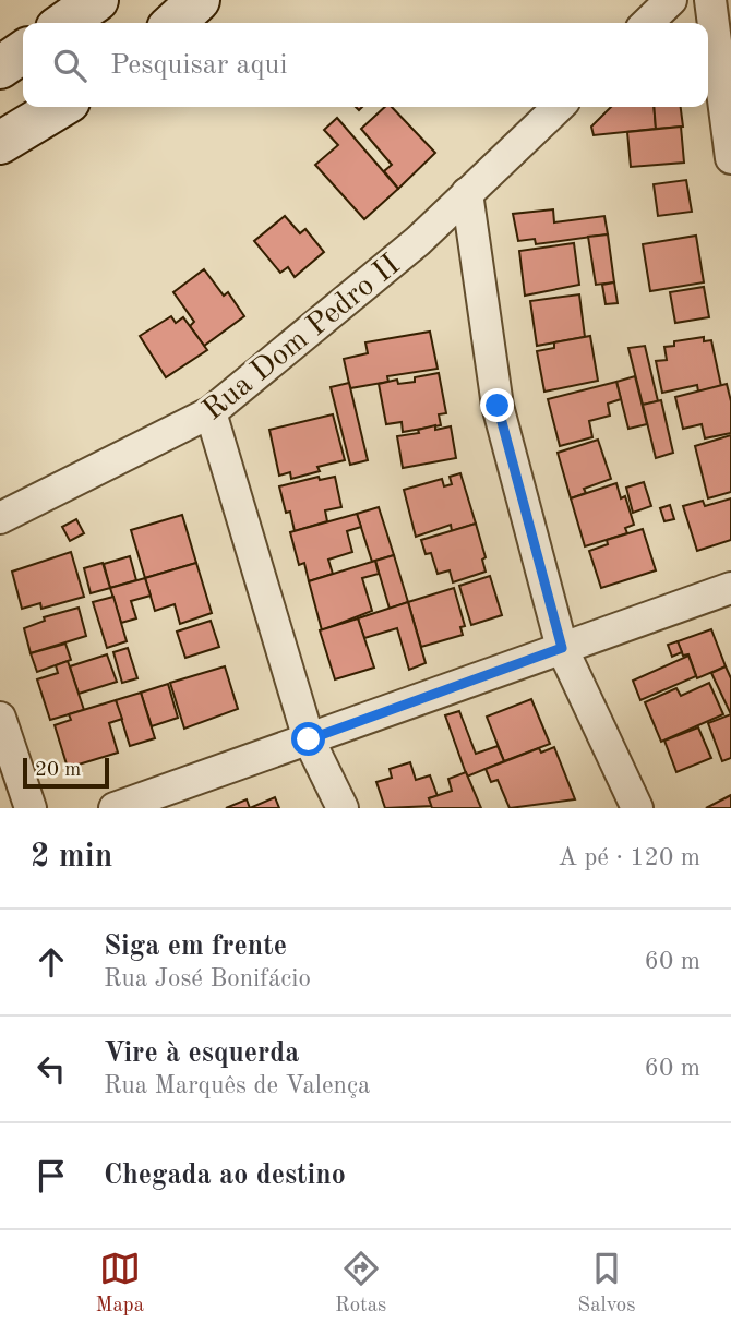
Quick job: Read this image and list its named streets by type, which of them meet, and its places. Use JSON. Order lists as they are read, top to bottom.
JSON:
{
  "streets": {
    "street": ["Rua Dom Pedro II"]
  },
  "scale_bar": "20 m",
  "page": {
    "search": "Pesquisar aqui",
    "scale": "20 m",
    "heading": ["2 min", "A pé · 120 m"],
    "list": [
      ["Siga em frente", "Rua José Bonifácio", "60 m"],
      ["Vire à esquerda", "Rua Marquês de Valença", "60 m"],
      "Chegada ao destino"
    ],
    "nav": ["Mapa", "Rotas", "Salvos"]
  }
}
